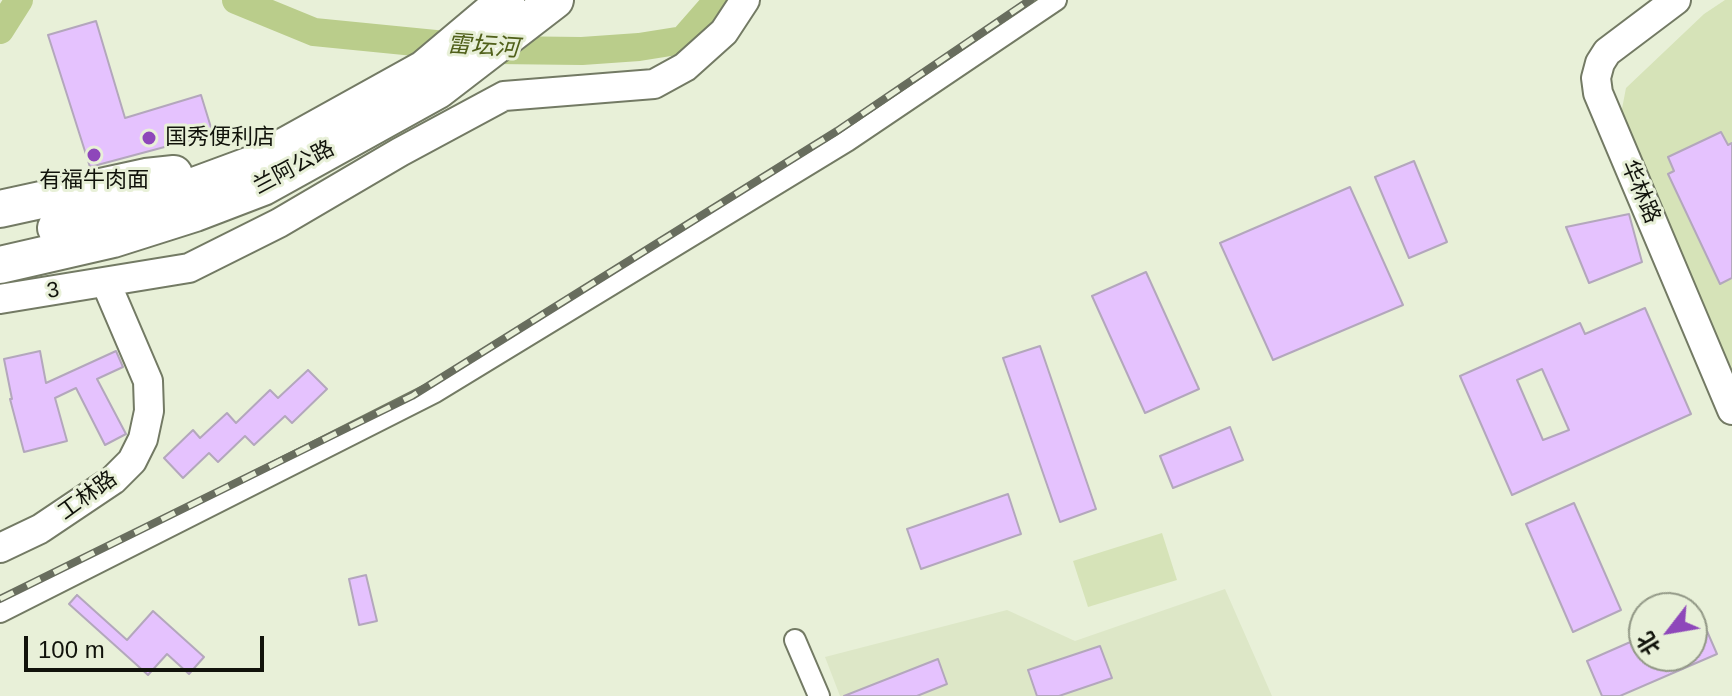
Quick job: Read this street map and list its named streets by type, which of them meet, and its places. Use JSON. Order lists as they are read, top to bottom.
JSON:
{
  "streets": {
    "highway": ["兰阿公路"],
    "main road": ["华林路", "3", "工林路"]
  },
  "crossings": [
    ["3", "工林路"]
  ],
  "water": ["雷坛河"],
  "places": ["国秀便利店", "有福牛肉面"],
  "scale_bar": "100 m",
  "north": "bottom left"
}
